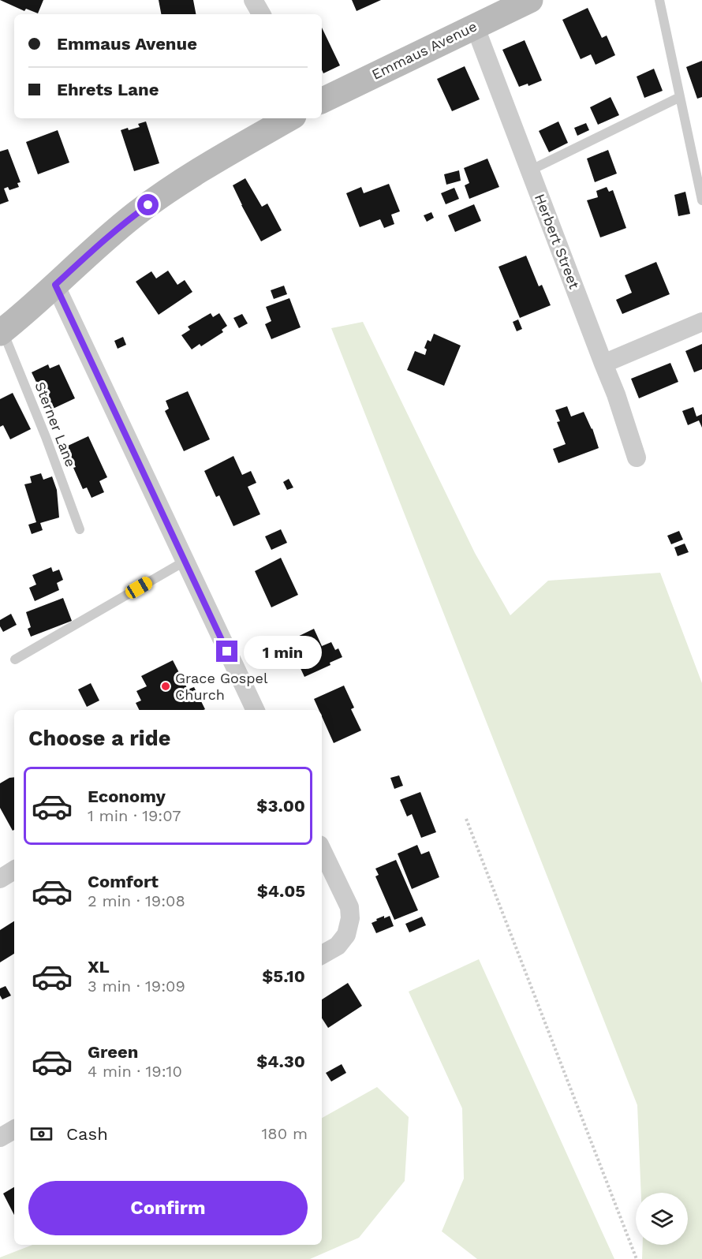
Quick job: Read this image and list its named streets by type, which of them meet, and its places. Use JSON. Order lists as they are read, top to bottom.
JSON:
{
  "streets": {
    "main road": ["Emmaus Avenue"],
    "street": ["Herbert Street"],
    "lane": ["Sterner Lane"]
  },
  "crossings": [
    ["Emmaus Avenue", "Herbert Street"]
  ],
  "places": ["Grace Gospel Church"],
  "page": {
    "banner": ["Emmaus Avenue", "Ehrets Lane"],
    "bubble": "1 min",
    "heading": "Choose a ride",
    "list": [
      {
        "name": "Economy",
        "note": "1 min · 19:07",
        "value": "$3.00"
      },
      {
        "name": "Comfort",
        "note": "2 min · 19:08",
        "value": "$4.05"
      },
      {
        "name": "XL",
        "note": "3 min · 19:09",
        "value": "$5.10"
      },
      {
        "name": "Green",
        "note": "4 min · 19:10",
        "value": "$4.30"
      }
    ],
    "pay": ["Cash", "180 m"],
    "buttons": "Confirm"
  }
}
